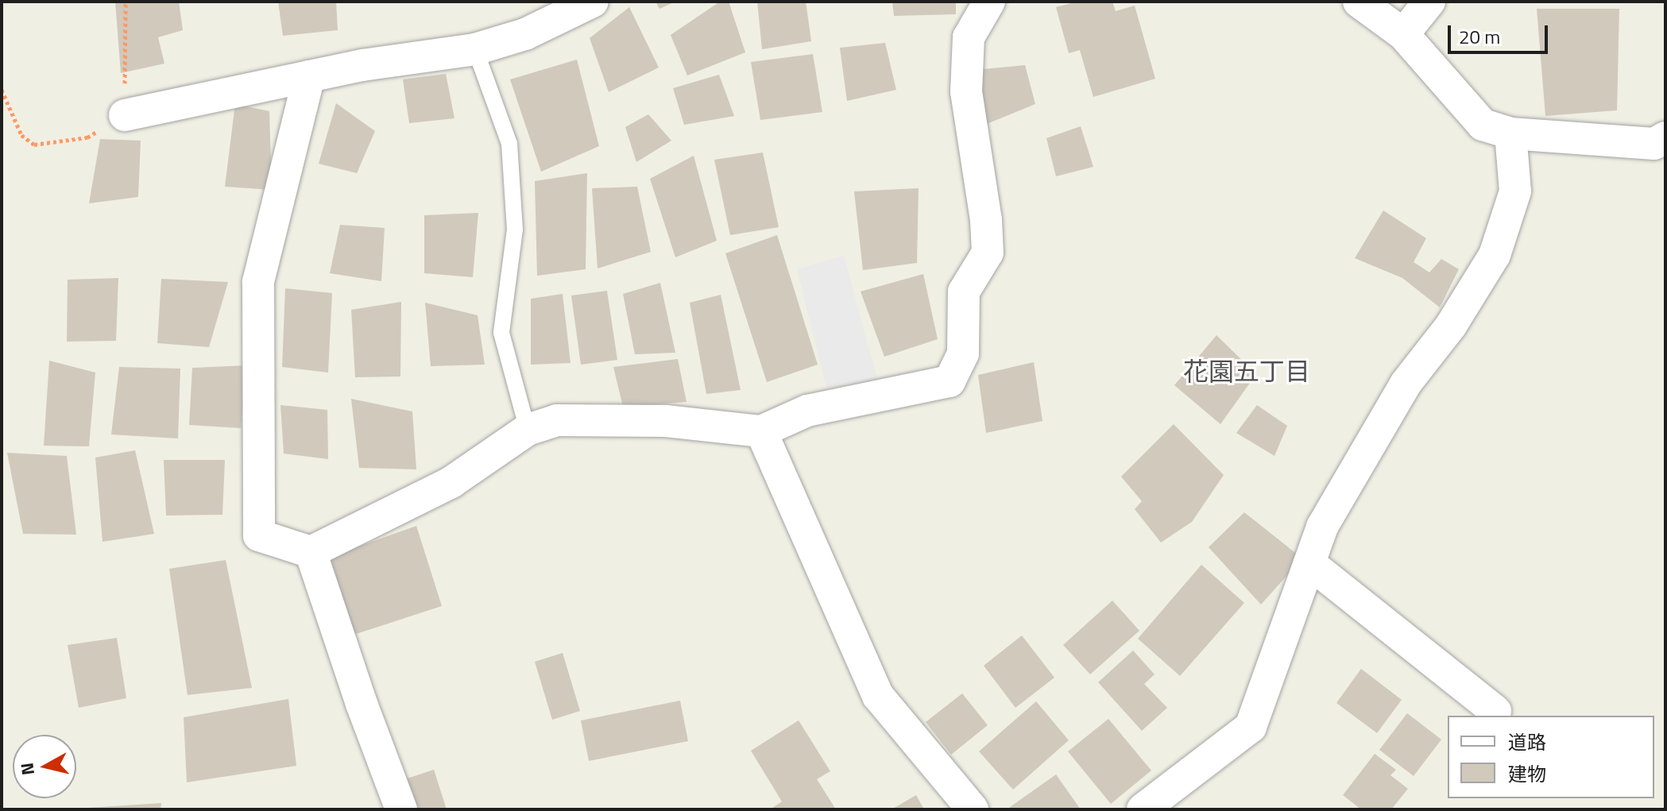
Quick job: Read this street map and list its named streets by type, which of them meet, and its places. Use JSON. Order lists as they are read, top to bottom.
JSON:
{
  "districts": ["花園五丁目"],
  "legend": ["道路", "建物"],
  "scale_bar": "20 m",
  "north": "left"
}
